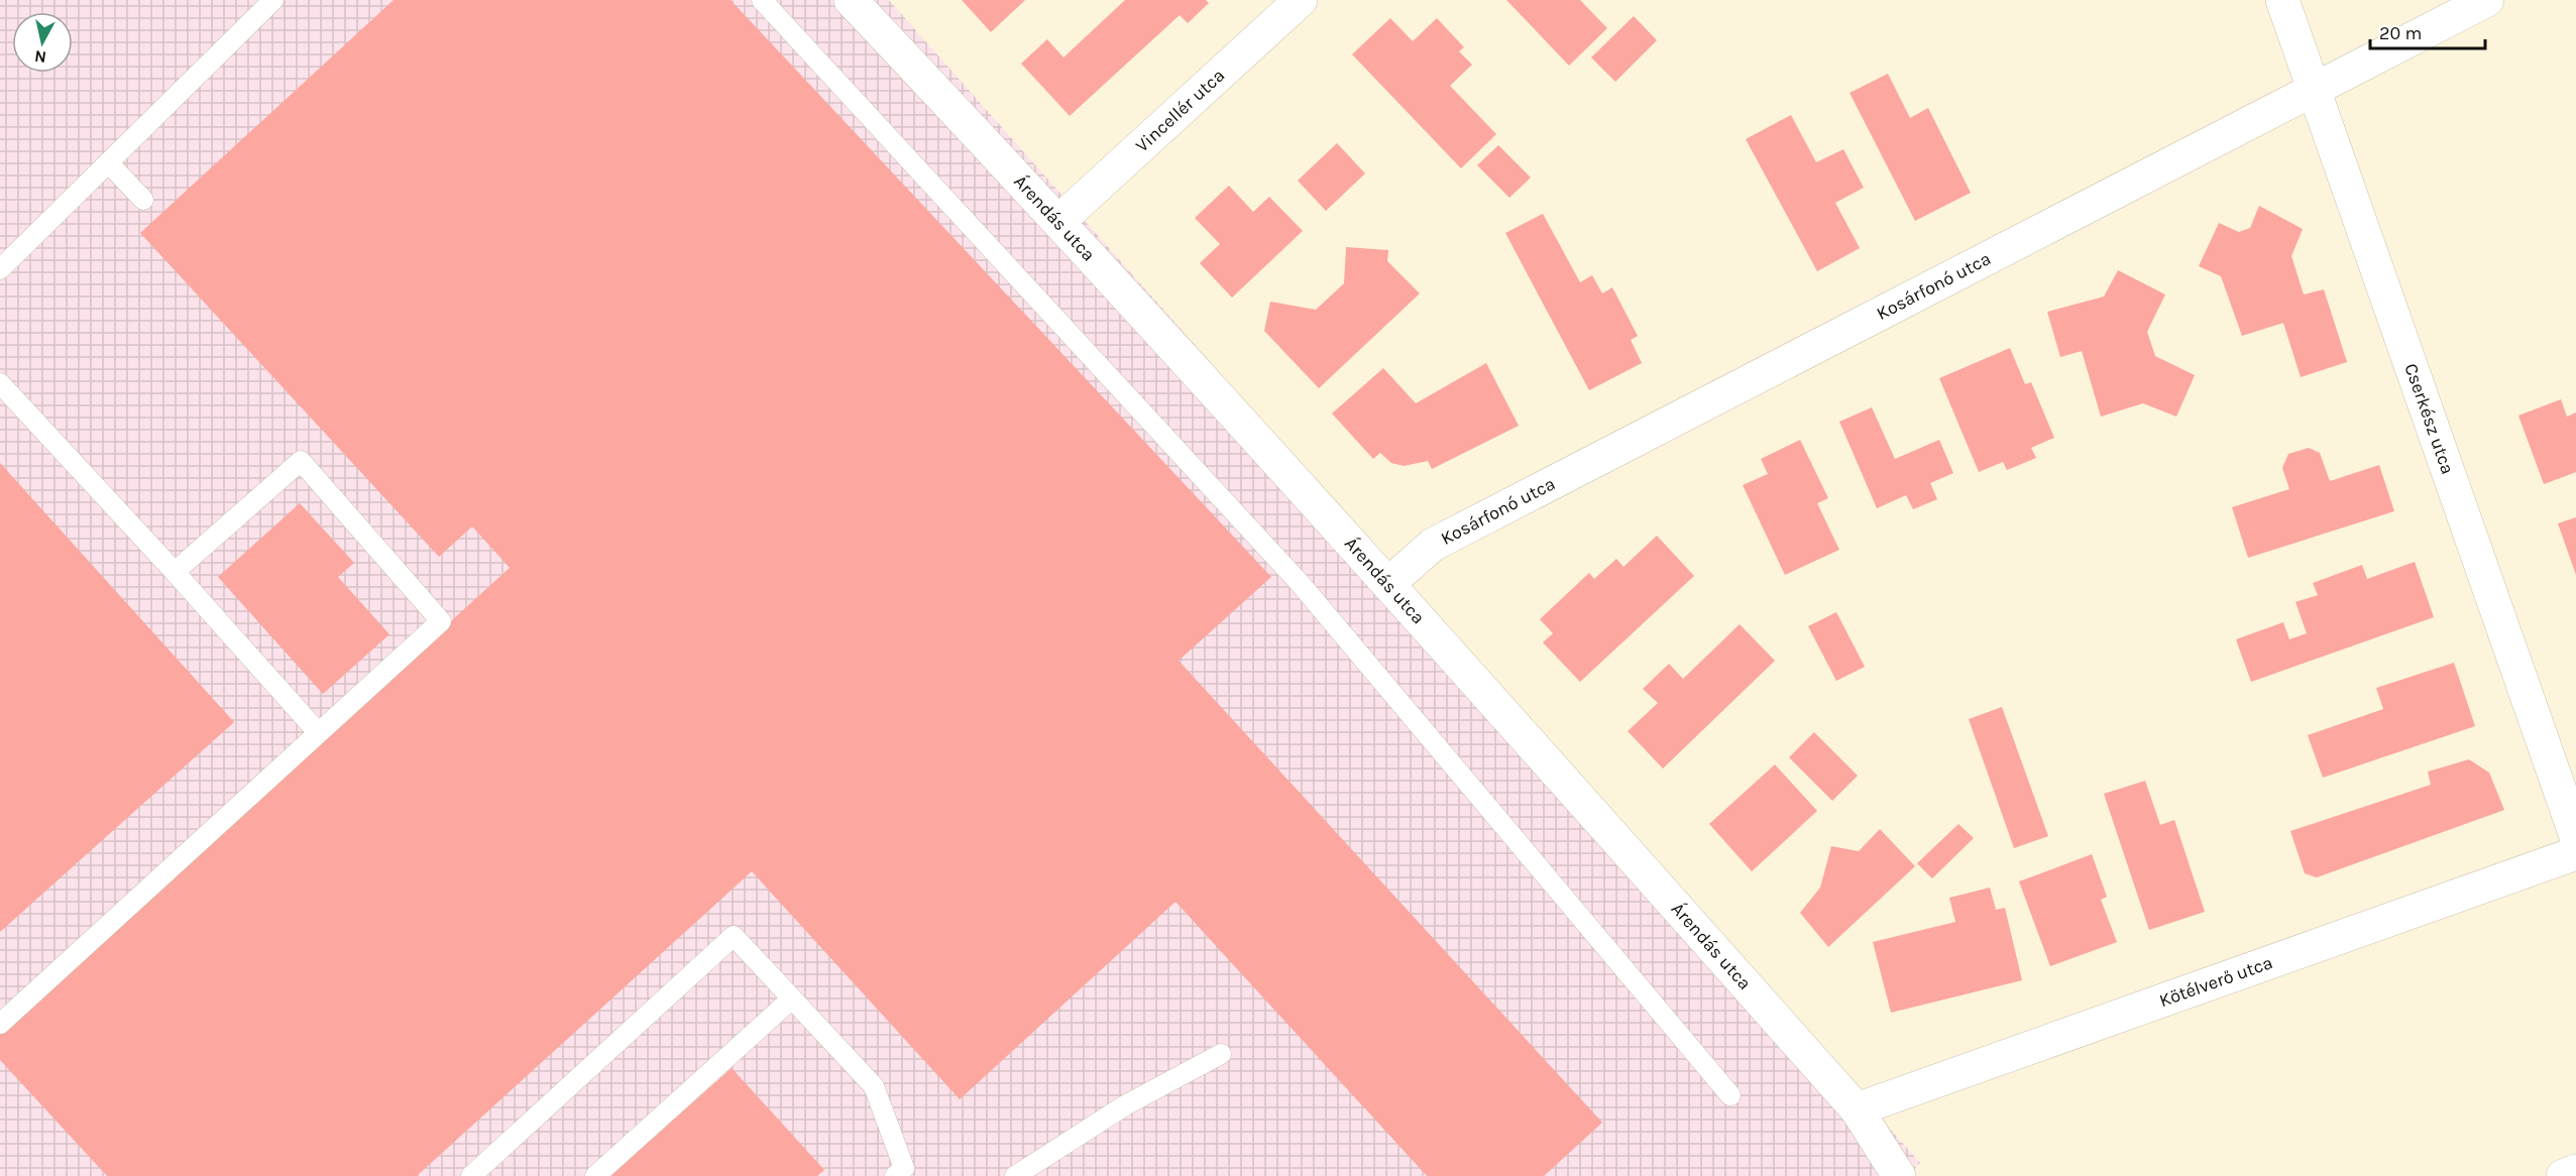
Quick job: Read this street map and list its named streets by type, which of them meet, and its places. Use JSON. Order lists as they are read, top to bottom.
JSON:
{
  "streets": {
    "street": [
      "Vincellér utca",
      "Árendás utca",
      "Kosárfonó utca",
      "Cserkész utca",
      "Kötélverő utca"
    ]
  },
  "crossings": [
    ["Vincellér utca", "Árendás utca"],
    ["Árendás utca", "Kosárfonó utca"],
    ["Árendás utca", "Kötélverő utca"],
    ["Kosárfonó utca", "Cserkész utca"]
  ],
  "scale_bar": "20 m",
  "north": "bottom"
}
